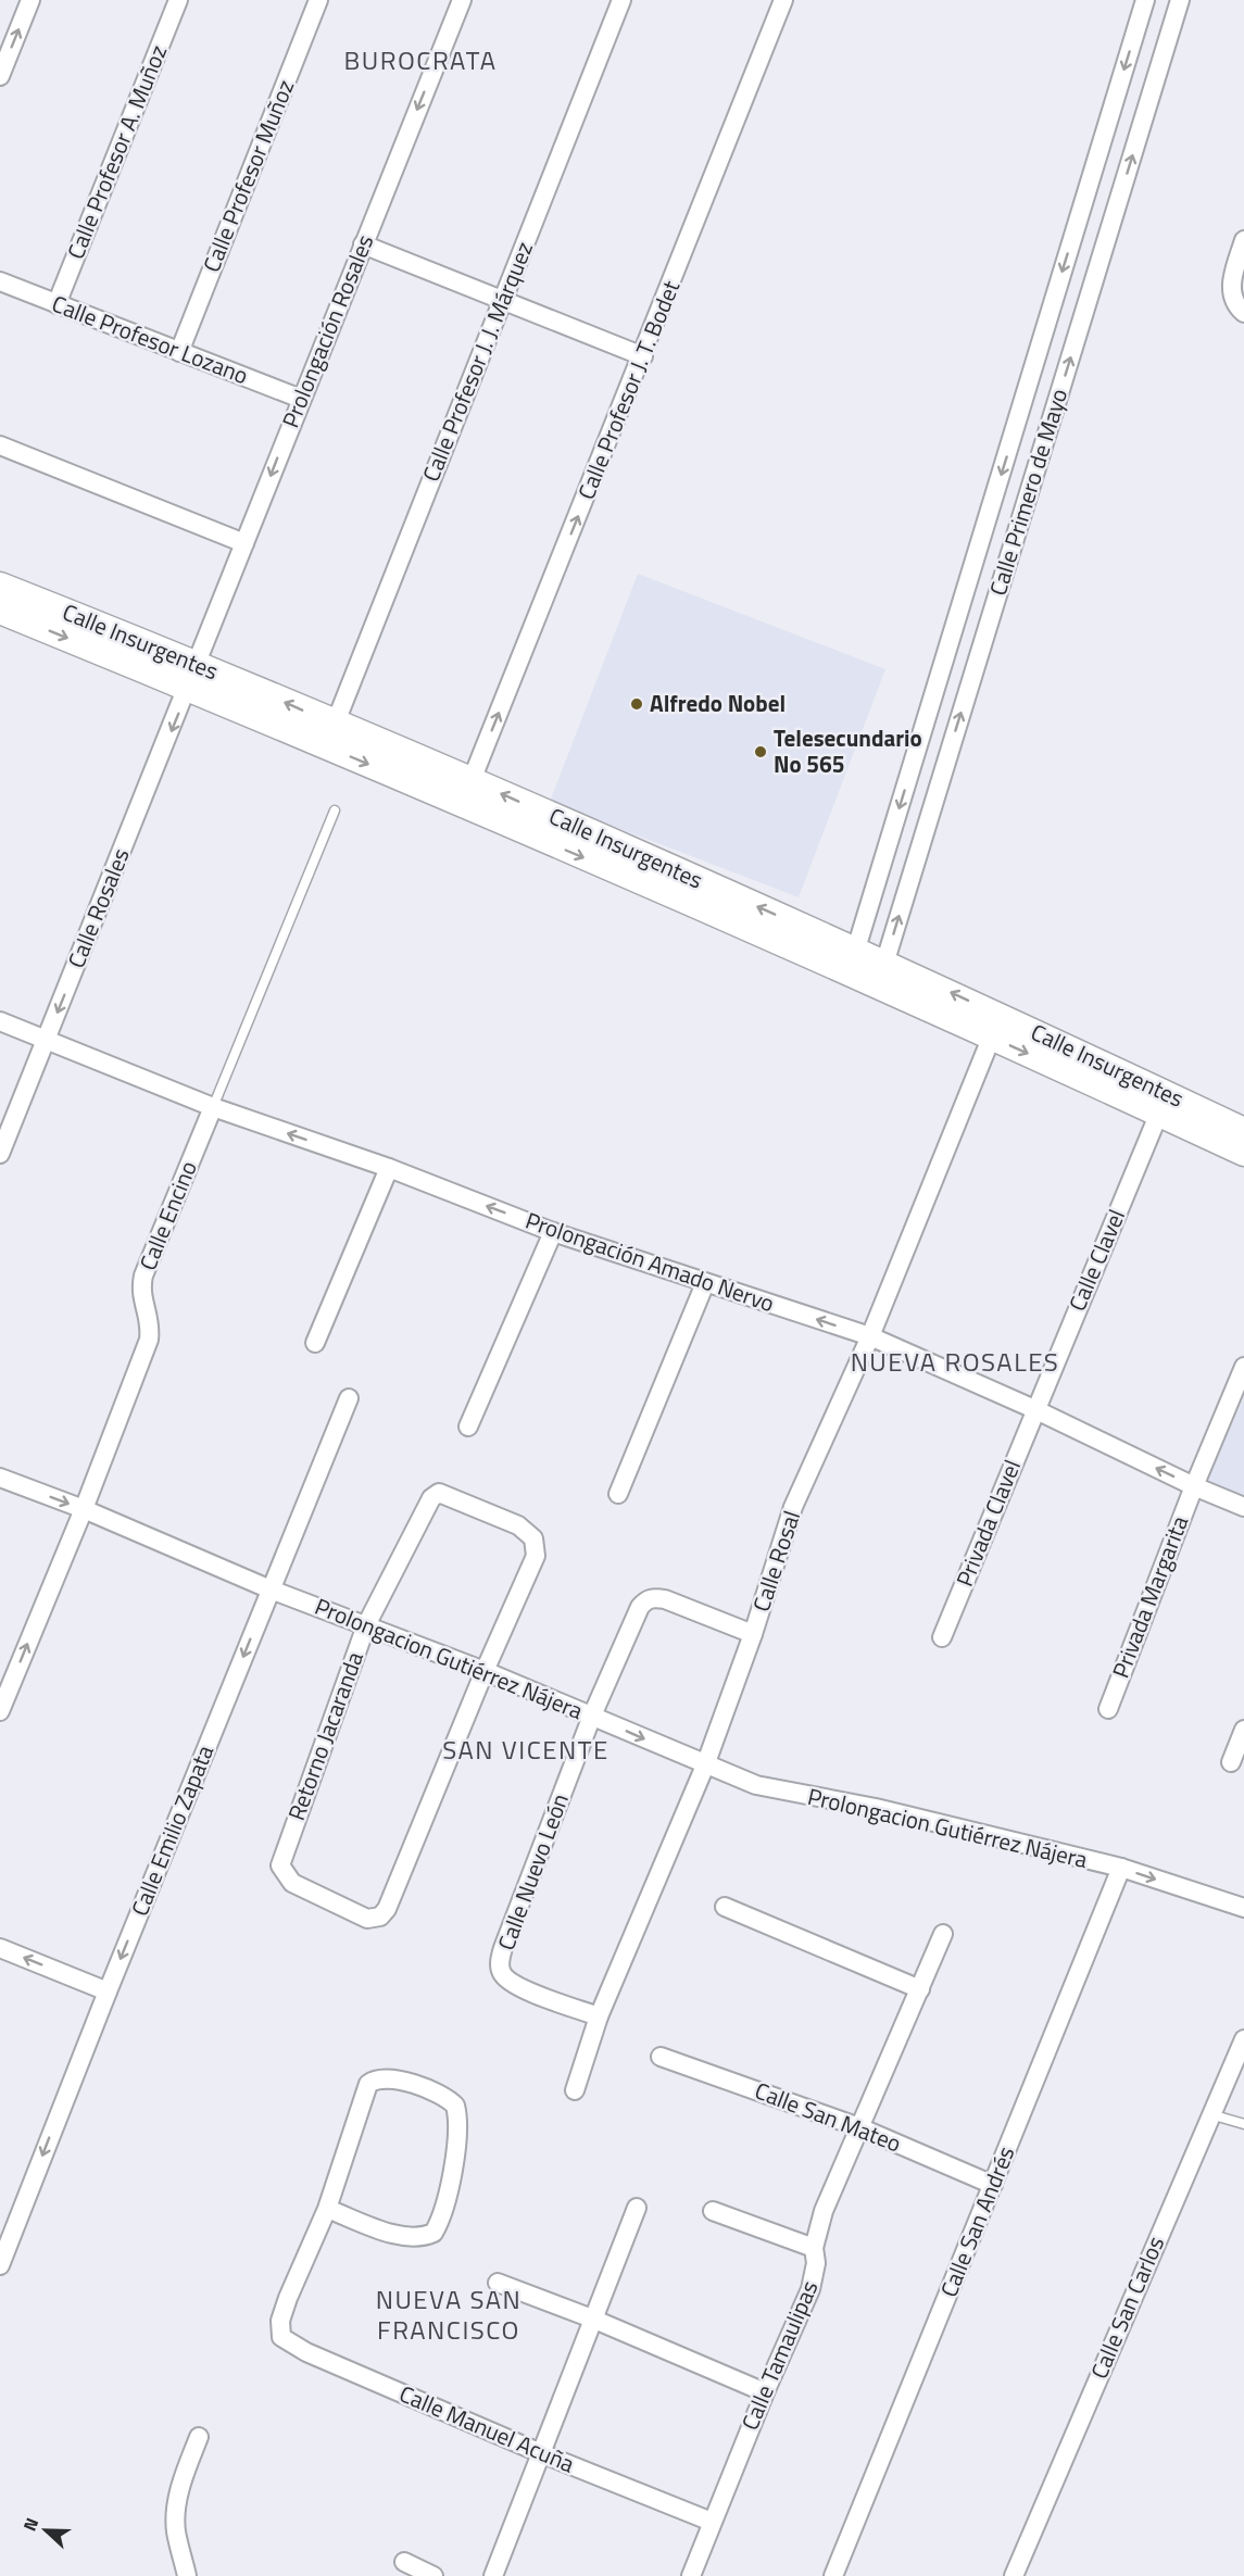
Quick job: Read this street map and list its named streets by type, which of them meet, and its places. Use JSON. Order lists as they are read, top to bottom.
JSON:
{
  "streets": {
    "main road": ["Calle Insurgentes"],
    "street": [
      "Calle Profesor A. Muñoz",
      "Calle Profesor Muñoz",
      "Prolongación Rosales",
      "Calle Profesor Lozano",
      "Calle Profesor J. J. Márquez",
      "Calle Profesor J. T. Bodet",
      "Calle Primero de Mayo",
      "Calle Rosales",
      "Calle Encino",
      "Calle Clavel",
      "Prolongación Amado Nervo",
      "Privada Clavel",
      "Calle Rosal",
      "Privada Margarita",
      "Prolongacion Gutiérrez Nájera",
      "Retorno Jacaranda",
      "Calle Emilio Zapata",
      "Calle Nuevo León",
      "Calle San Mateo",
      "Calle San Andrés",
      "Calle San Carlos",
      "Calle Tamaulipas",
      "Calle Manuel Acuña"
    ]
  },
  "crossings": [
    ["Calle Profesor A. Muñoz", "Calle Profesor Lozano"],
    ["Calle Profesor Muñoz", "Calle Profesor Lozano"],
    ["Prolongación Rosales", "Calle Profesor Lozano"],
    ["Prolongación Rosales", "Calle Insurgentes"],
    ["Prolongación Rosales", "Calle Rosales"],
    ["Calle Profesor J. J. Márquez", "Calle Insurgentes"],
    ["Calle Profesor J. T. Bodet", "Calle Insurgentes"],
    ["Calle Primero de Mayo", "Calle Insurgentes"],
    ["Calle Insurgentes", "Calle Rosales"],
    ["Calle Insurgentes", "Calle Clavel"],
    ["Calle Insurgentes", "Calle Rosal"],
    ["Calle Rosales", "Prolongación Amado Nervo"],
    ["Calle Encino", "Prolongación Amado Nervo"],
    ["Calle Encino", "Prolongacion Gutiérrez Nájera"],
    ["Calle Clavel", "Prolongación Amado Nervo"],
    ["Calle Clavel", "Privada Clavel"],
    ["Prolongación Amado Nervo", "Privada Clavel"],
    ["Prolongación Amado Nervo", "Calle Rosal"],
    ["Prolongación Amado Nervo", "Privada Margarita"],
    ["Calle Rosal", "Prolongacion Gutiérrez Nájera"],
    ["Calle Rosal", "Calle Nuevo León"],
    ["Prolongacion Gutiérrez Nájera", "Retorno Jacaranda"],
    ["Prolongacion Gutiérrez Nájera", "Calle Emilio Zapata"],
    ["Prolongacion Gutiérrez Nájera", "Calle Nuevo León"],
    ["Prolongacion Gutiérrez Nájera", "Calle San Andrés"],
    ["Calle San Mateo", "Calle San Andrés"],
    ["Calle San Mateo", "Calle Tamaulipas"],
    ["Calle Tamaulipas", "Calle Manuel Acuña"]
  ],
  "one_way": [
    "Prolongación Rosales",
    "Calle Profesor J. T. Bodet",
    "Calle Rosales",
    "Prolongación Amado Nervo",
    "Calle Emilio Zapata"
  ],
  "districts": [
    "BUROCRATA",
    "NUEVA ROSALES",
    "SAN VICENTE",
    "NUEVA SAN FRANCISCO"
  ],
  "places": ["Alfredo Nobel", "Telesecundario No 565"],
  "north": "left"
}
